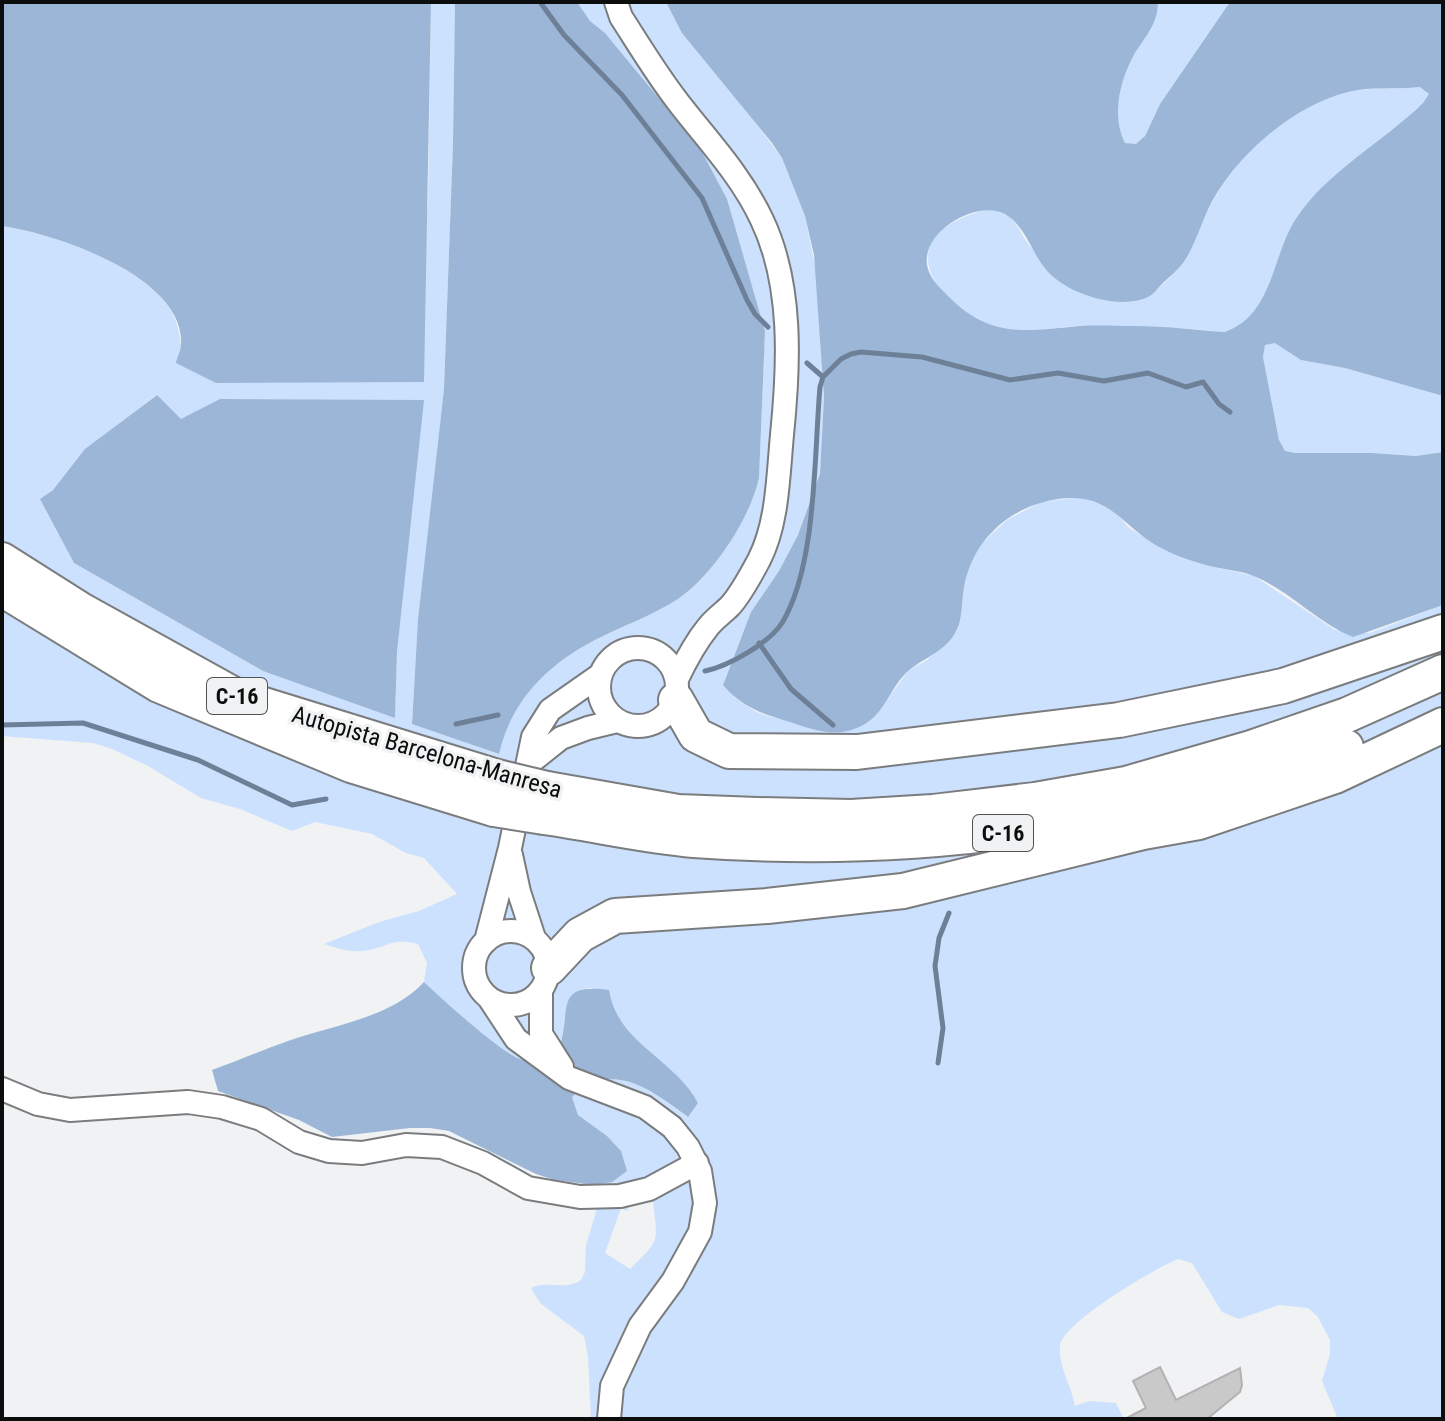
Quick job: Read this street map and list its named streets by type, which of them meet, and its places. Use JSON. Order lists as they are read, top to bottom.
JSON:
{
  "streets": {
    "highway": ["C-16", "Autopista Barcelona-Manresa"]
  }
}
